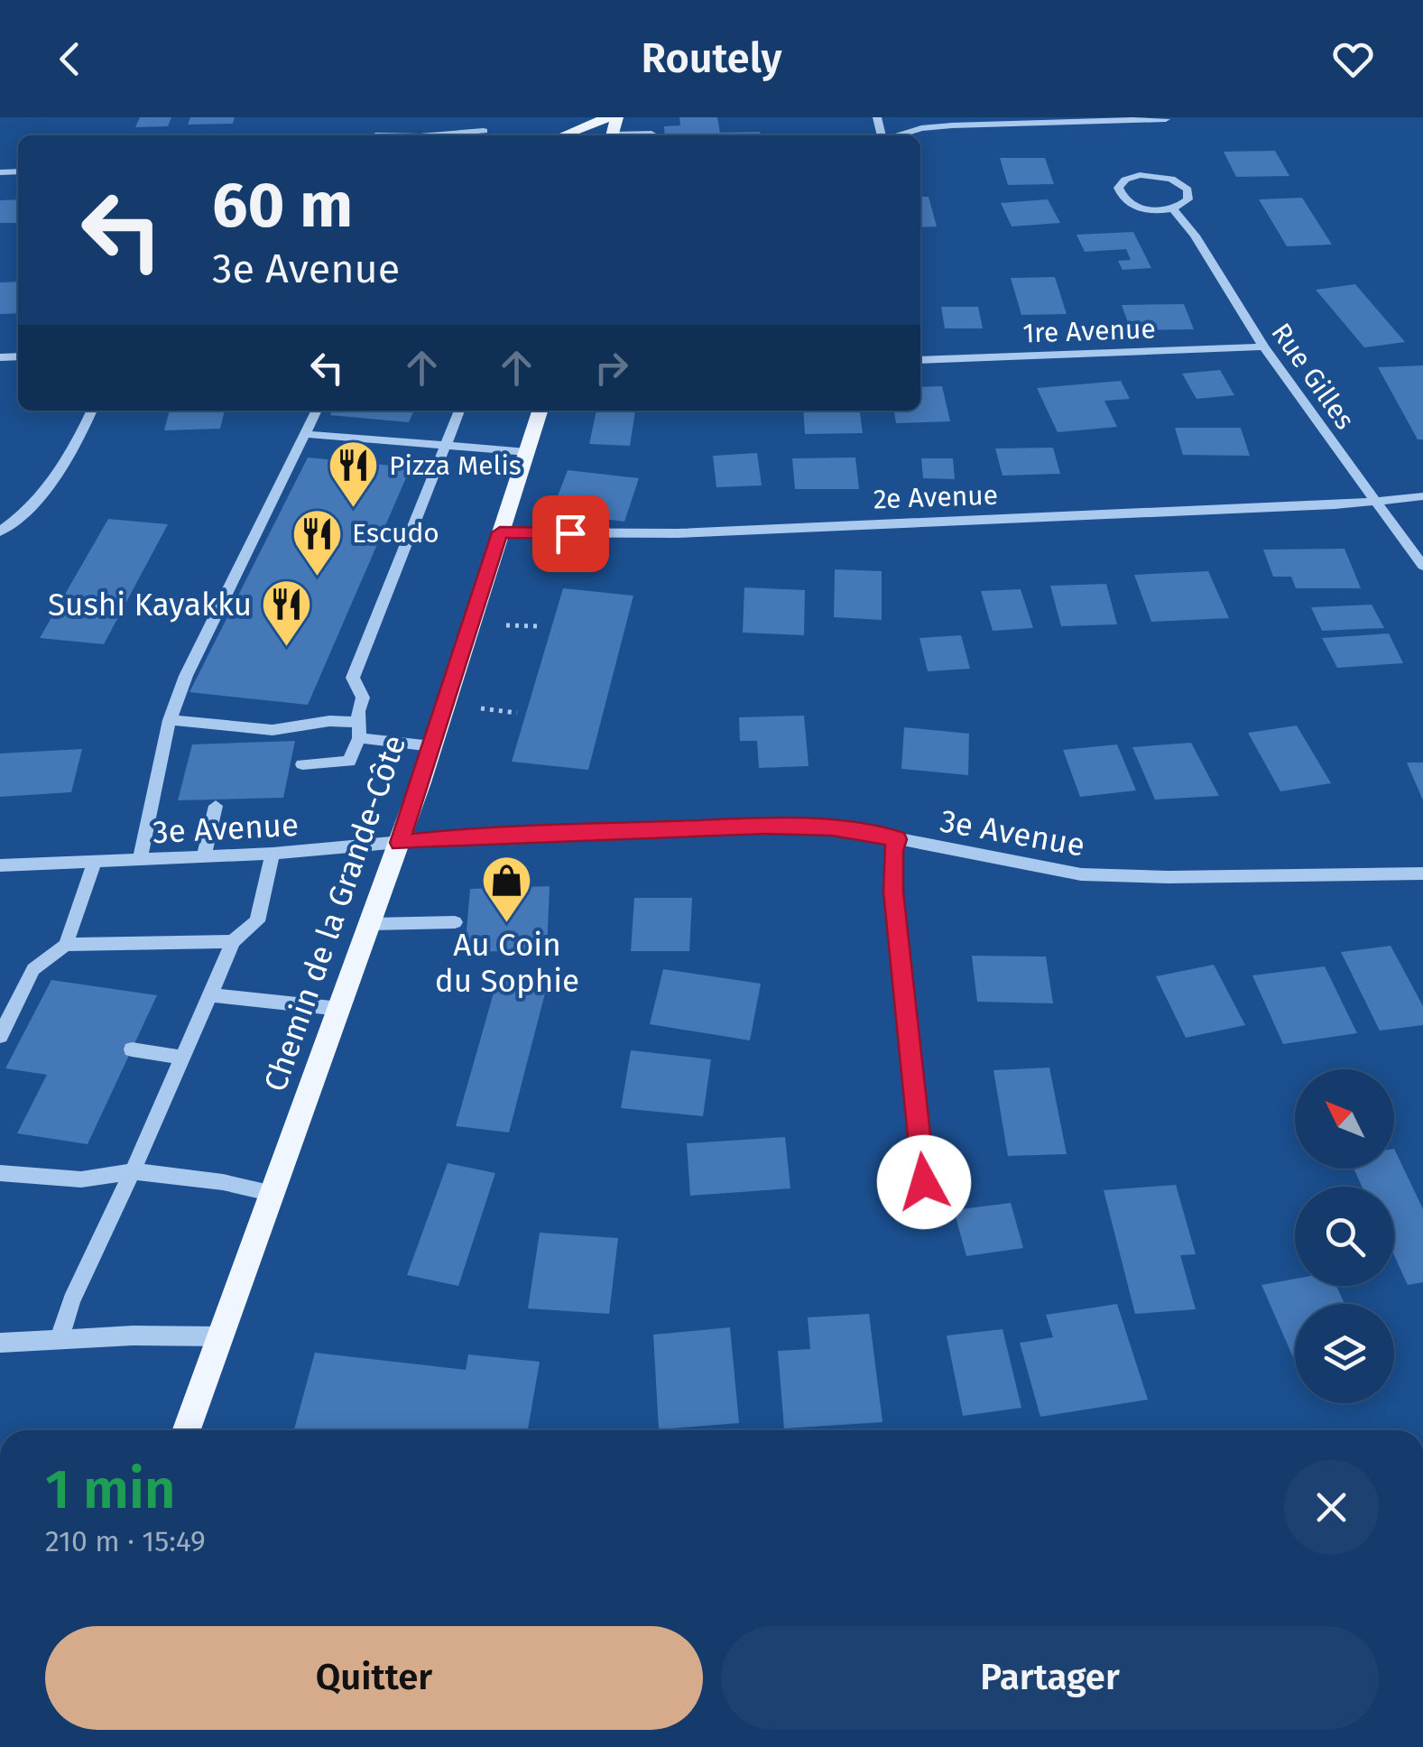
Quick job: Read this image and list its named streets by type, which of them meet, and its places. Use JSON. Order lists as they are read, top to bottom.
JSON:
{
  "streets": {
    "main road": ["Chemin de la Grande-Côte"],
    "street": [
      "1re Avenue",
      "Rue Gilles",
      "2e Avenue",
      "3e Avenue"
    ]
  },
  "crossings": [
    ["1re Avenue", "Rue Gilles"],
    ["Rue Gilles", "2e Avenue"],
    ["2e Avenue", "Chemin de la Grande-Côte"],
    ["3e Avenue", "Chemin de la Grande-Côte"]
  ],
  "places": {
    "restaurant": ["Pizza Melis", "Escudo", "Sushi Kayakku"],
    "shop": ["Au Coin du Sophie"]
  },
  "north": "top left",
  "page": {
    "header": "Routely",
    "turn": ["60 m", "3e Avenue"],
    "heading": ["1 min", "210 m · 15:49"],
    "buttons": ["Quitter", "Partager"]
  }
}
